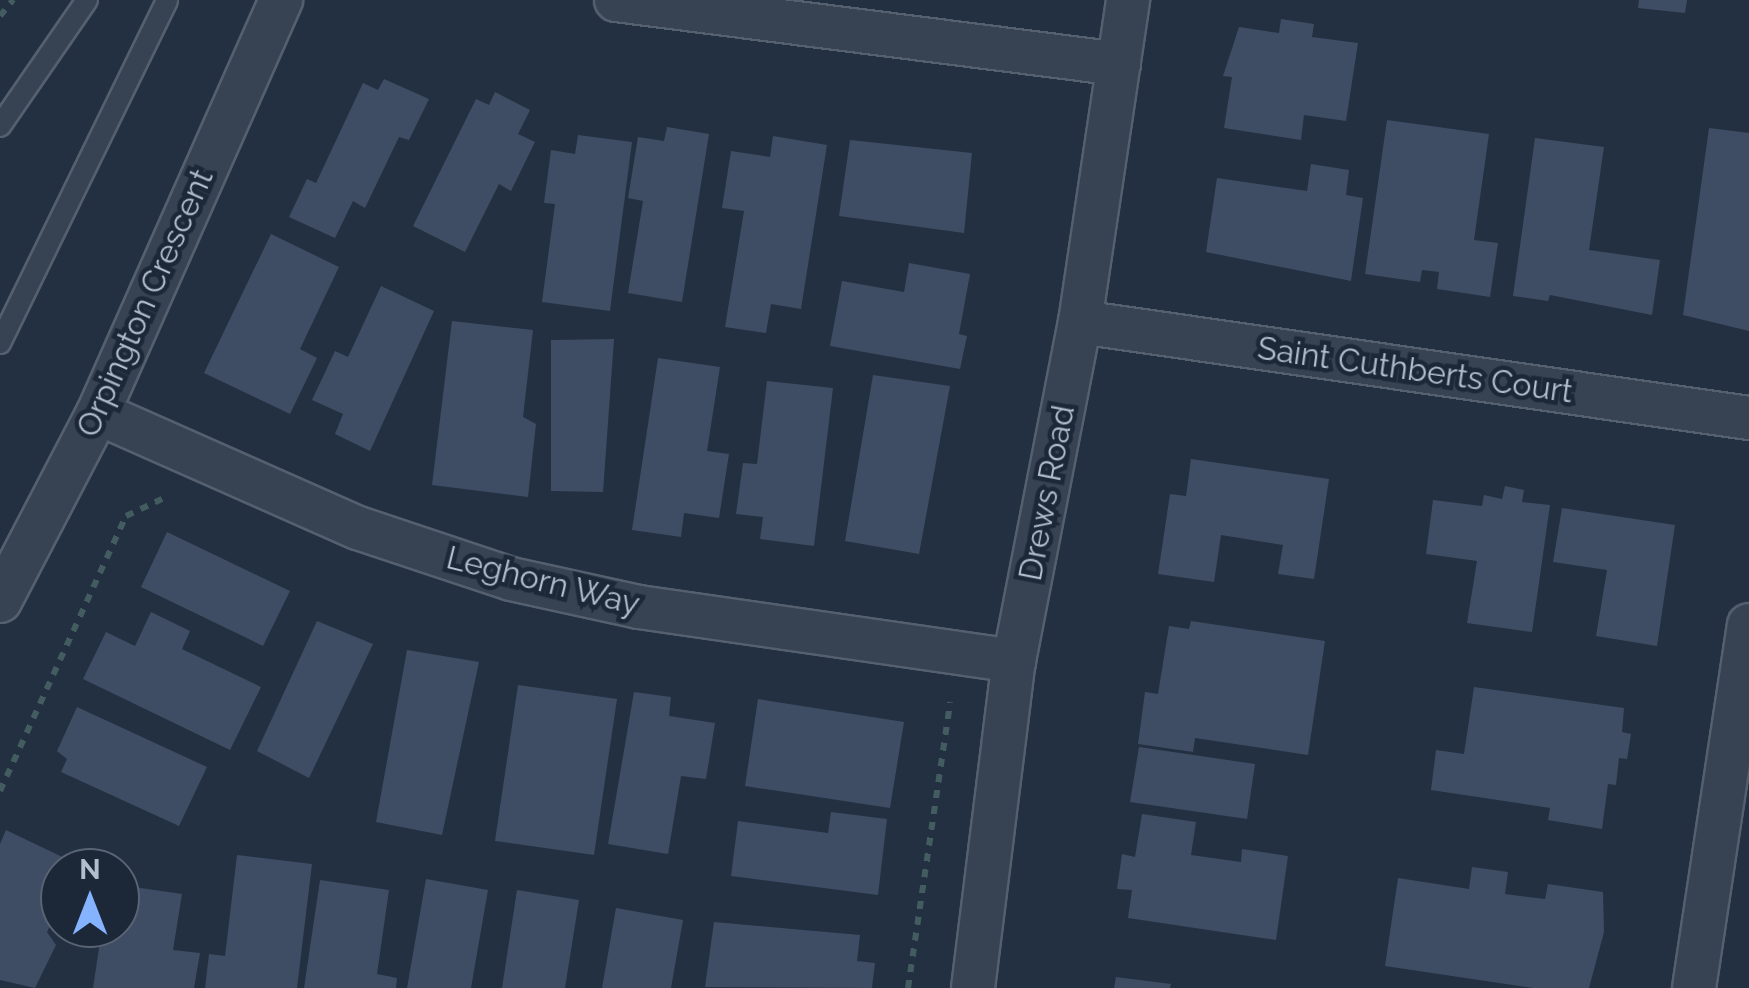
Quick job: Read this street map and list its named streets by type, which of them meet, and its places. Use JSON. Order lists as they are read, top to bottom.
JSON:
{
  "streets": {
    "street": [
      "Orpington Crescent",
      "Saint Cuthberts Court",
      "Drews Road",
      "Leghorn Way"
    ]
  },
  "crossings": [
    ["Orpington Crescent", "Leghorn Way"],
    ["Saint Cuthberts Court", "Drews Road"],
    ["Drews Road", "Leghorn Way"]
  ],
  "north": "top"
}
